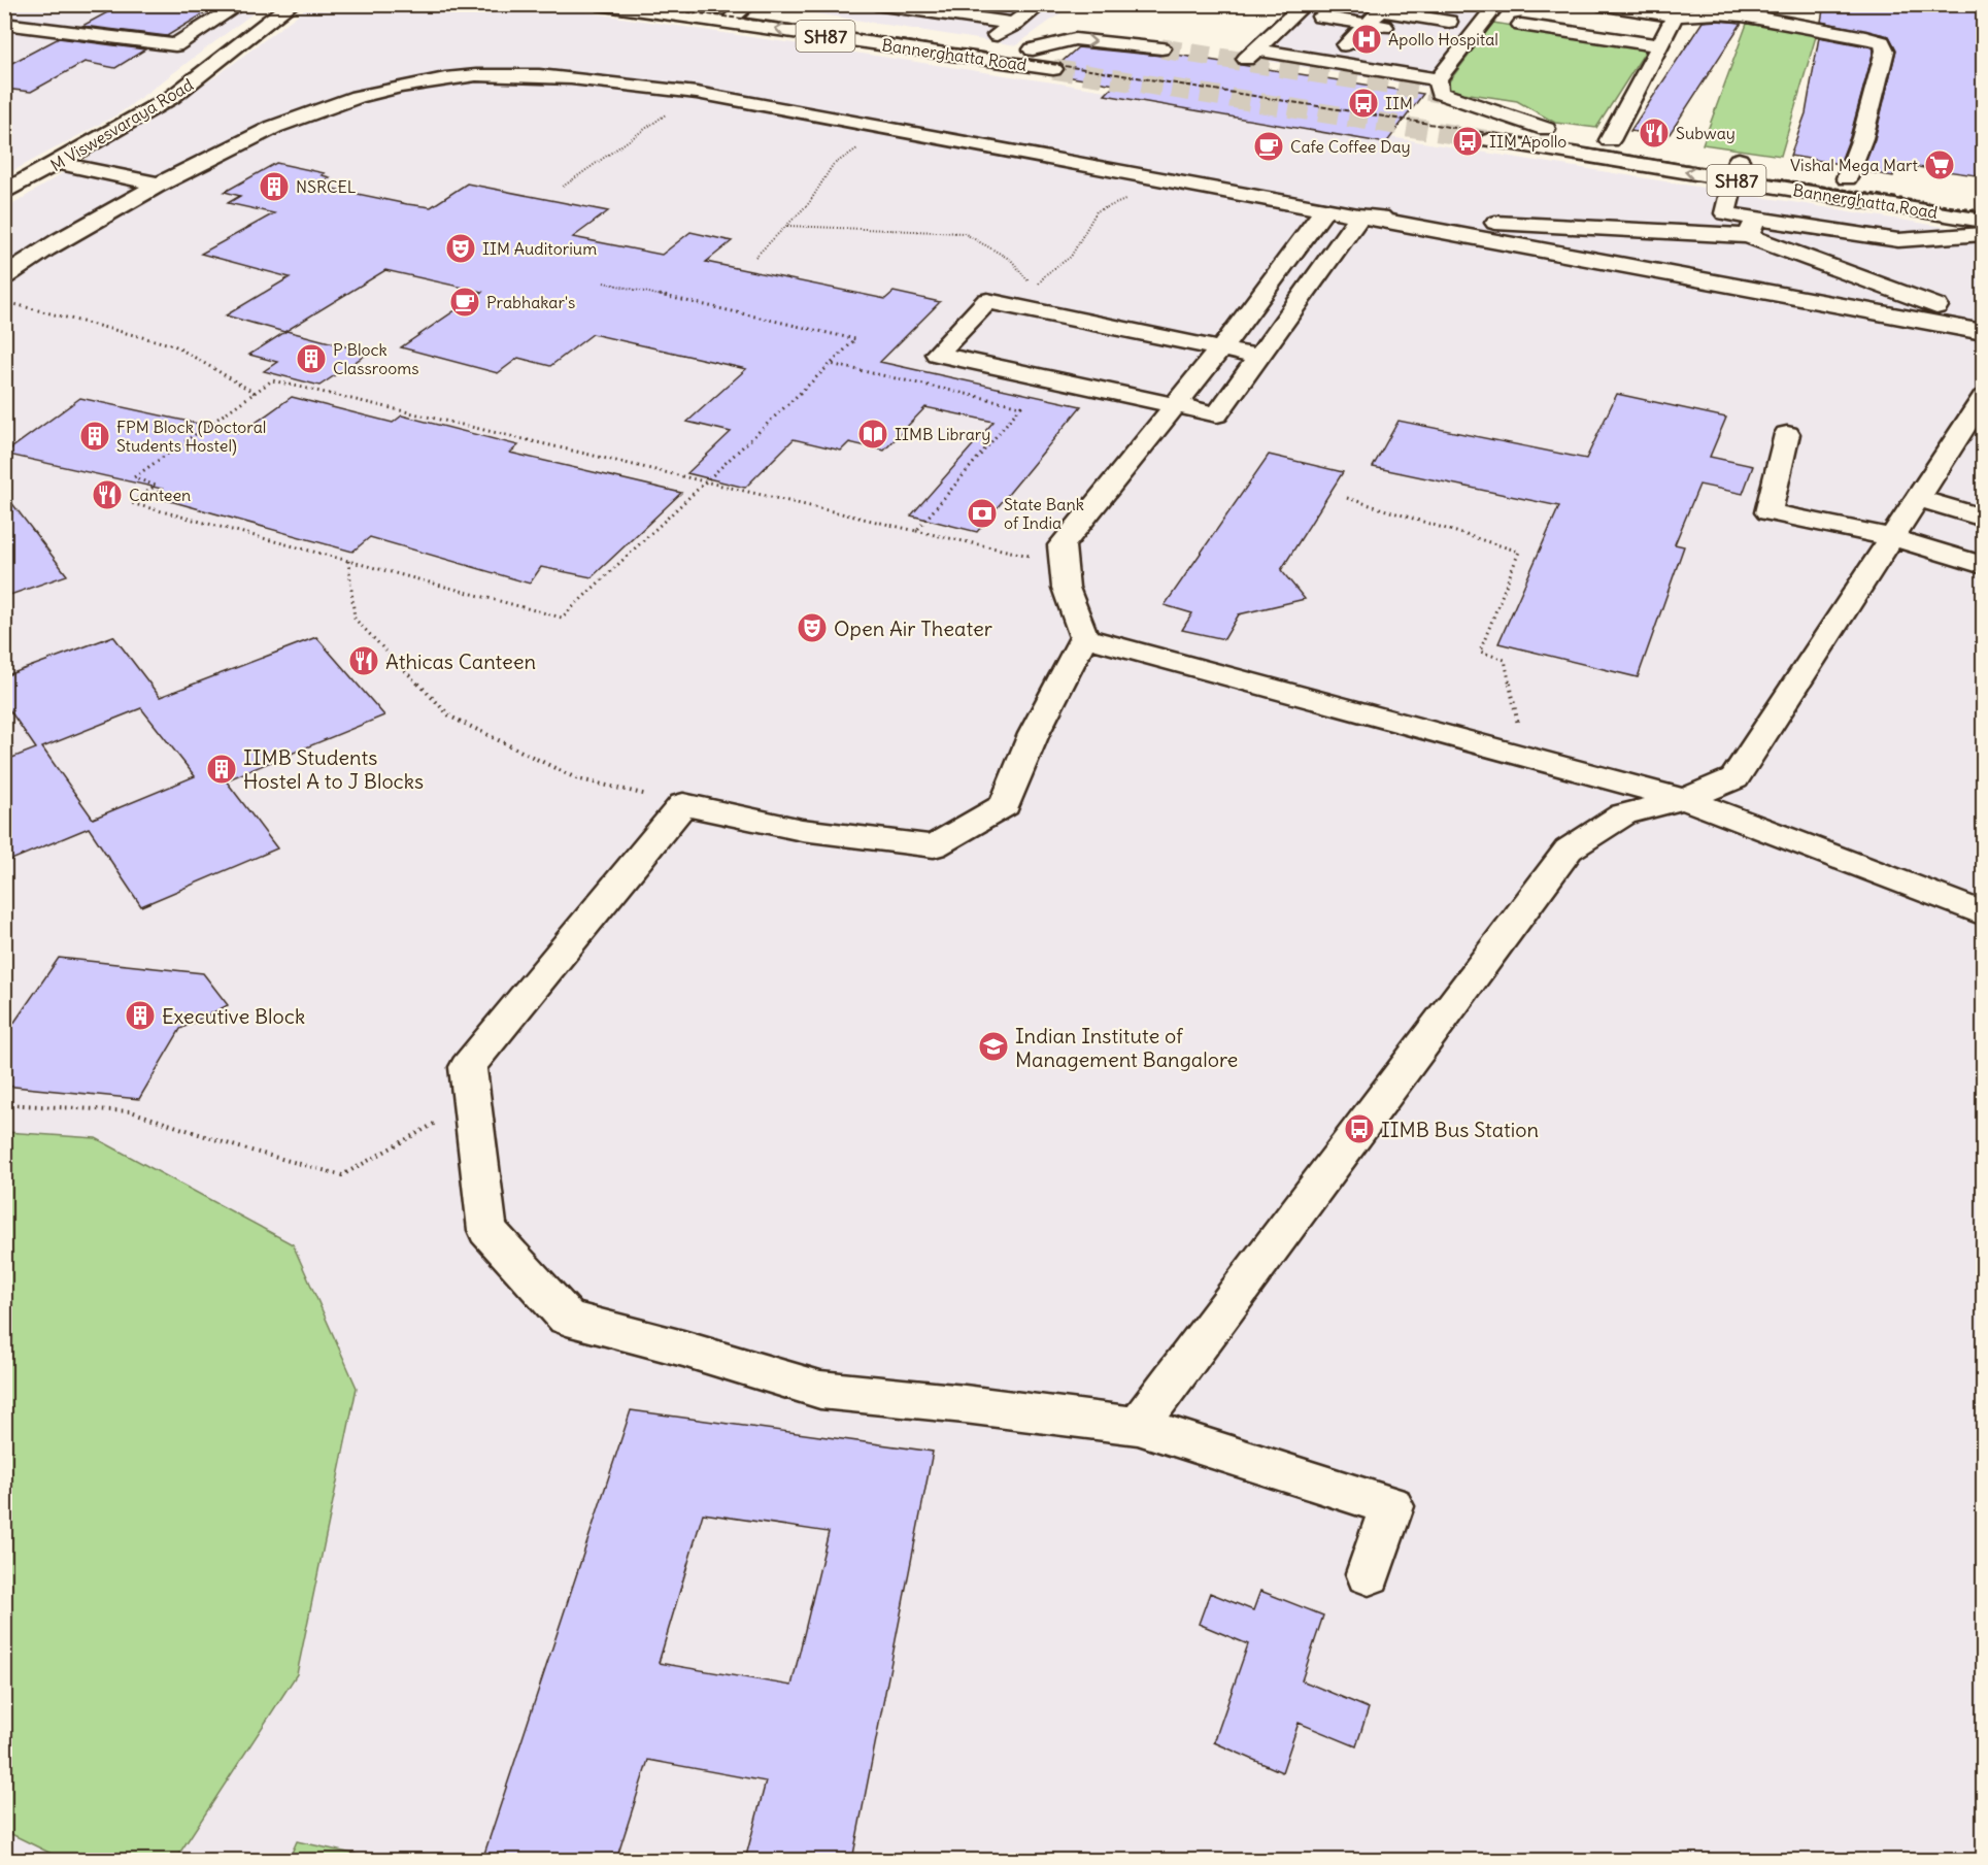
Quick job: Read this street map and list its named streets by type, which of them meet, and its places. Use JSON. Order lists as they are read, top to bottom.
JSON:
{
  "streets": {
    "street": ["SH87", "Bannerghatta Road", "M Viswesvaraya Road"]
  },
  "places": {
    "hospital": ["Apollo Hospital"],
    "bus stop": ["IIM", "IIM Apollo", "IIMB Bus Station"],
    "restaurant": ["Subway", "Canteen", "Athicas Canteen"],
    "cafe": ["Cafe Coffee Day", "Prabhakar's"],
    "supermarket": ["Vishal Mega Mart"],
    "building": [
      "NSRCEL",
      "P Block Classrooms",
      "FPM Block (Doctoral Students Hostel)",
      "IIMB Students Hostel A to J Blocks",
      "Executive Block"
    ],
    "theatre": ["IIM Auditorium", "Open Air Theater"],
    "library": ["IIMB Library"],
    "bank": ["State Bank of India"],
    "school or university": ["Indian Institute of Management Bangalore"]
  }
}
